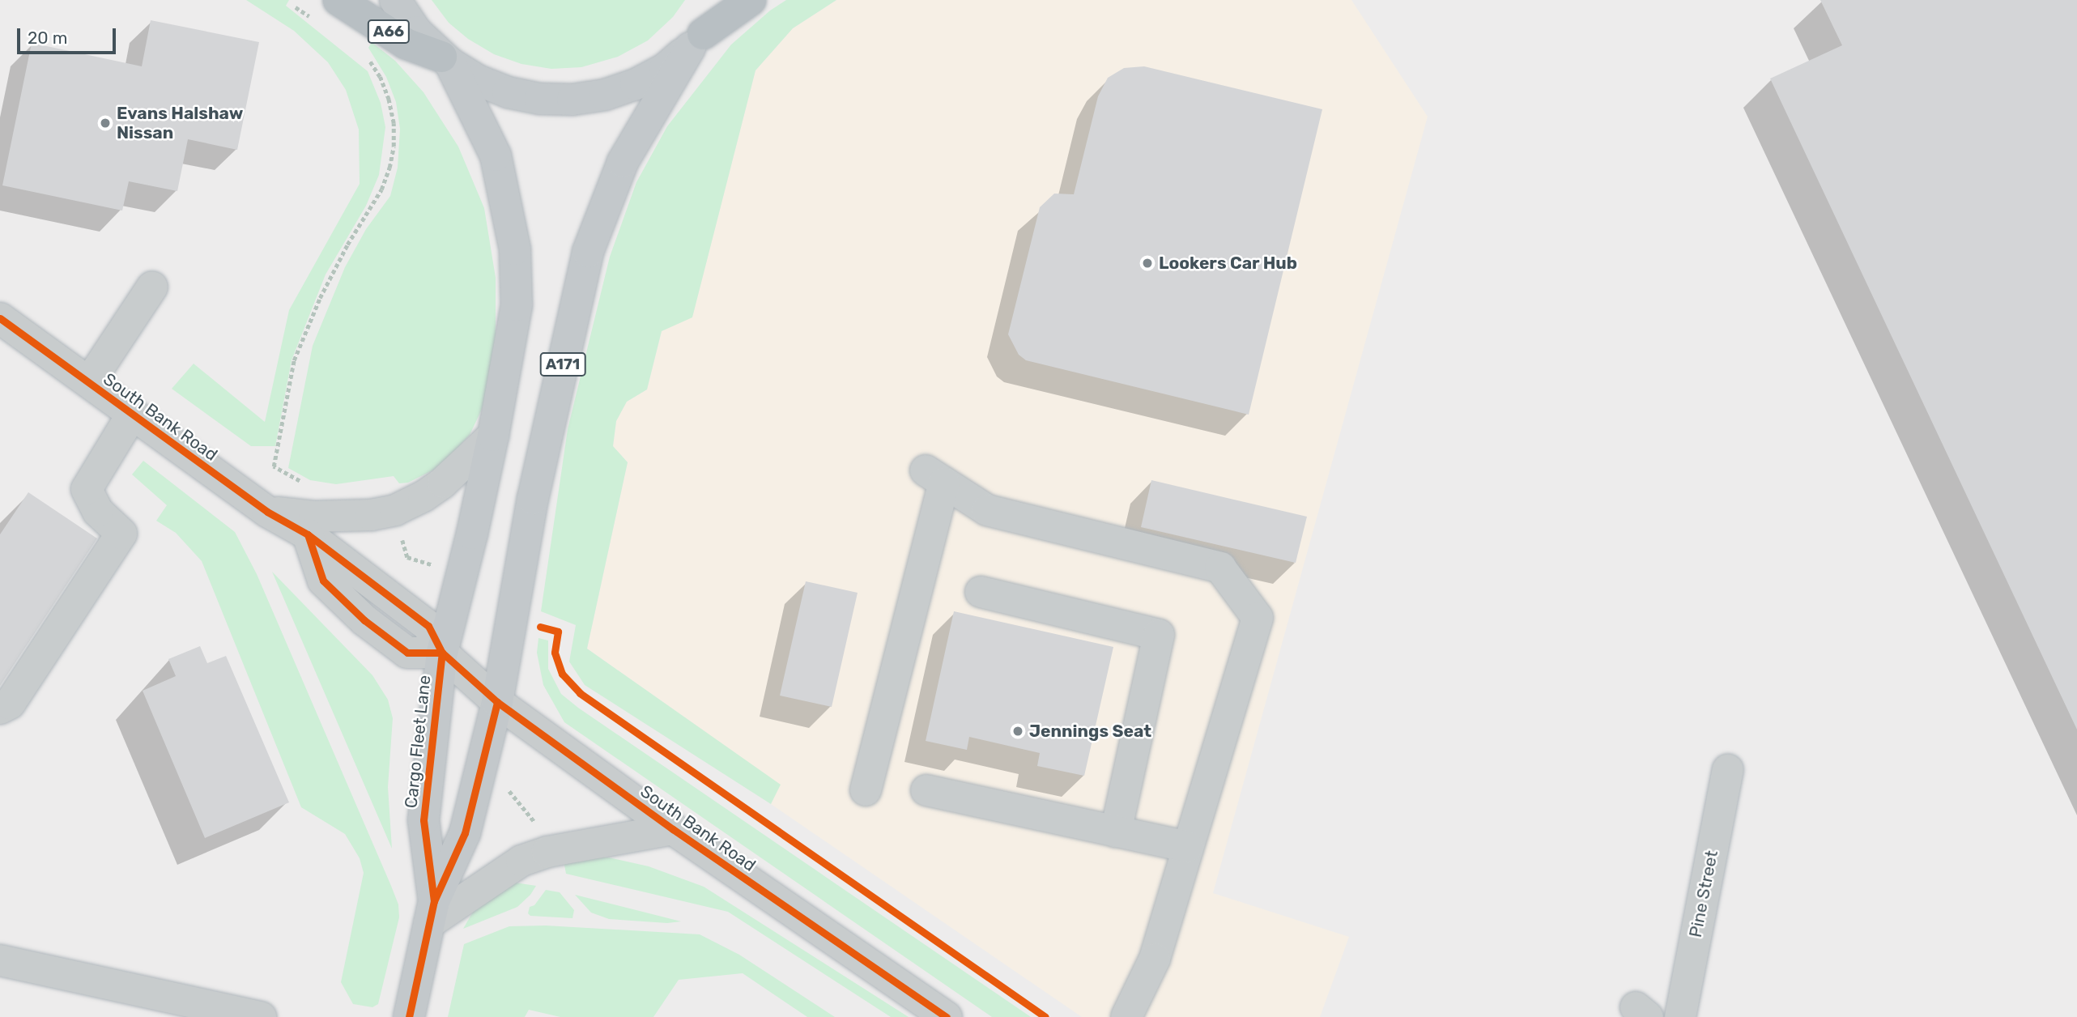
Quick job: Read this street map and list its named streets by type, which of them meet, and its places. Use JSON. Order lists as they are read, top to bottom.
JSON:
{
  "streets": {
    "highway": ["A66"],
    "main road": ["A171", "Cargo Fleet Lane"],
    "street": ["South Bank Road", "Pine Street"]
  },
  "crossings": [
    ["A66", "Cargo Fleet Lane"],
    ["South Bank Road", "Cargo Fleet Lane"]
  ],
  "places": ["Evans Halshaw Nissan", "Lookers Car Hub", "Jennings Seat"],
  "scale_bar": "20 m"
}
